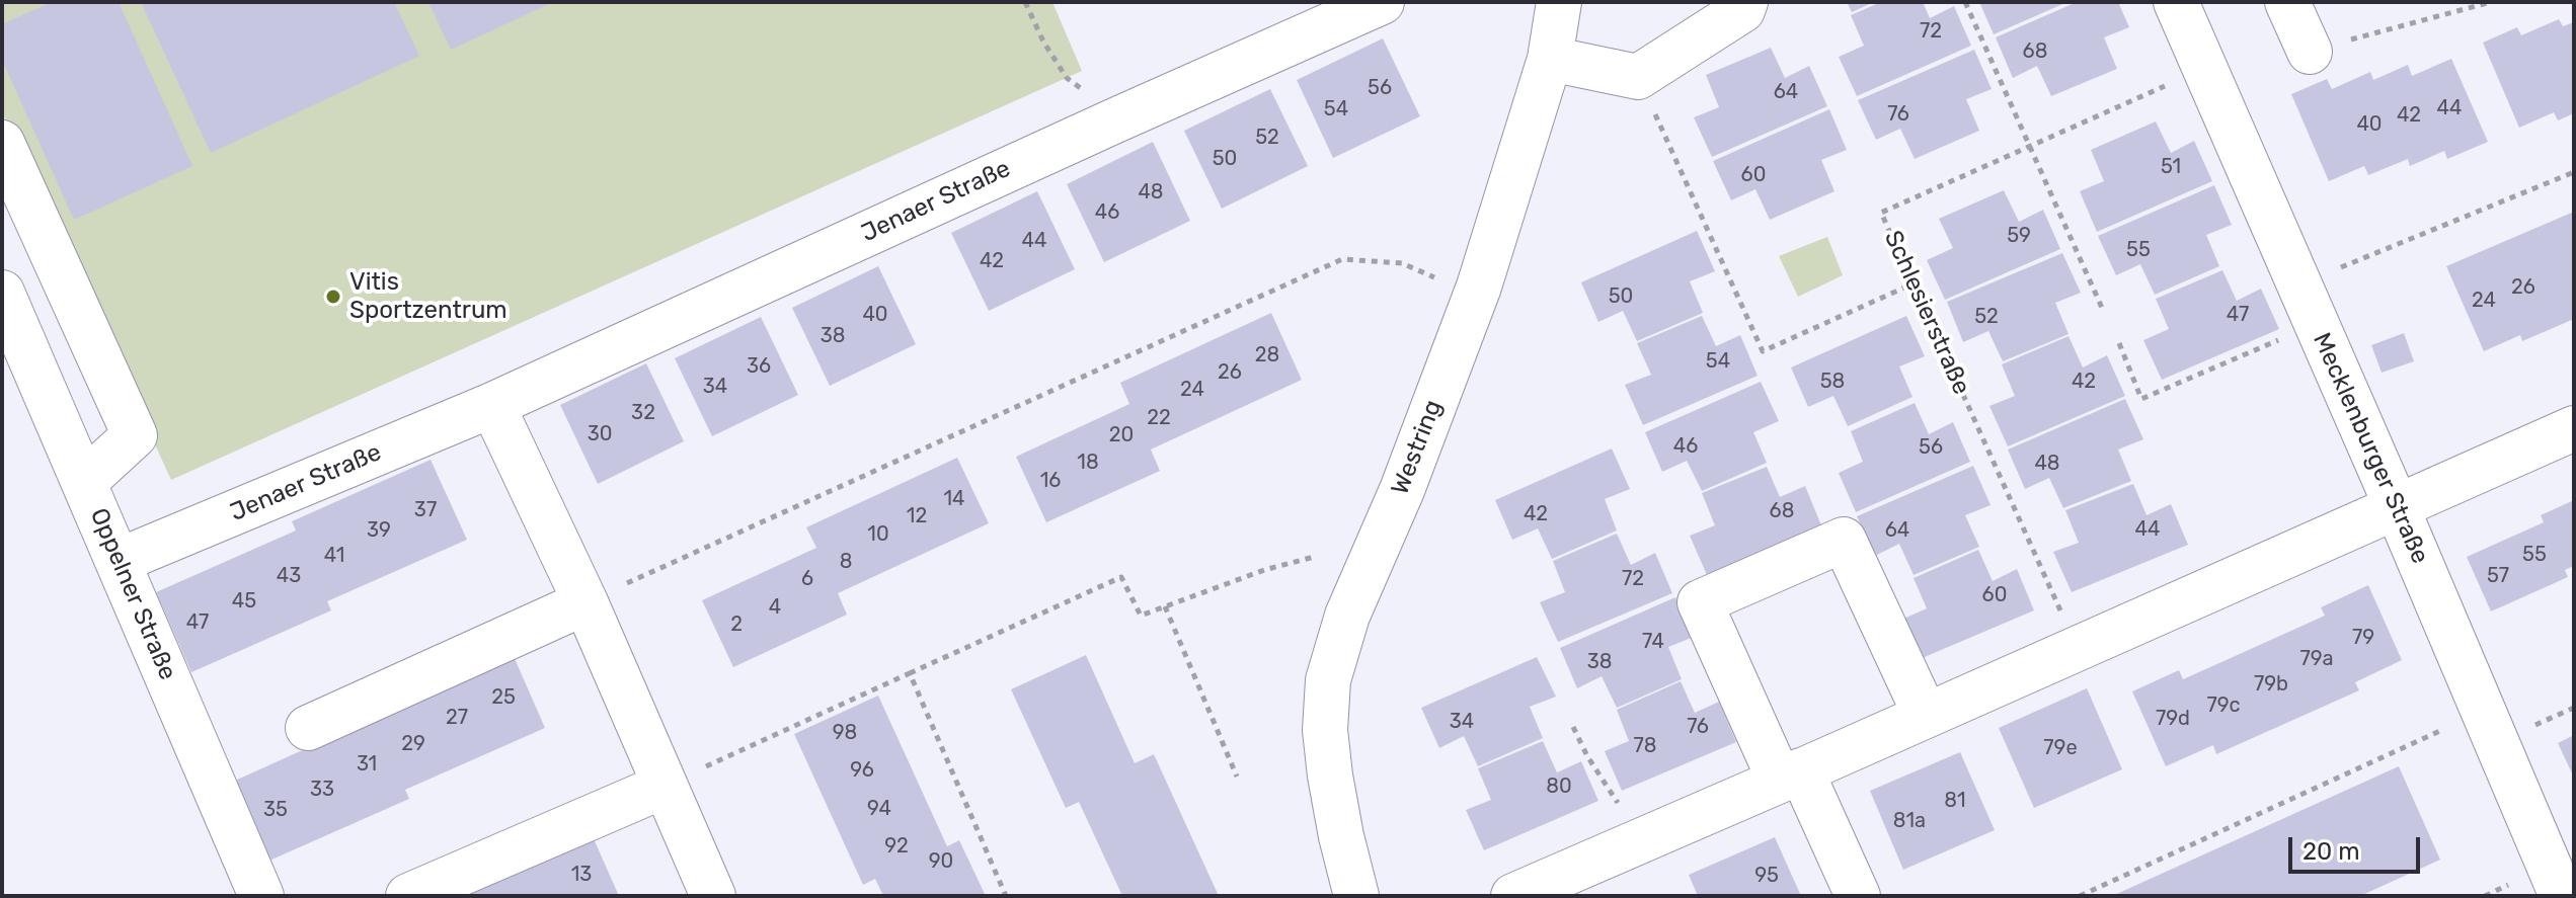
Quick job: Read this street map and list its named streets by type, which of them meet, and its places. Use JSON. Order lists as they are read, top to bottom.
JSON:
{
  "streets": {
    "street": [
      "Jenaer Straße",
      "Westring",
      "Mecklenburger Straße",
      "Oppelner Straße"
    ],
    "path": ["Schlesierstraße"]
  },
  "crossings": [
    ["Jenaer Straße", "Oppelner Straße"],
    ["Schlesierstraße", "Mecklenburger Straße"]
  ],
  "places": ["Vitis Sportzentrum"],
  "house_numbers": [
    "72",
    "68",
    "56",
    "64",
    "44",
    "54",
    "76",
    "42",
    "40",
    "52",
    "50",
    "51",
    "60",
    "48",
    "46",
    "59",
    "44",
    "55",
    "42",
    "26",
    "50",
    "24",
    "40",
    "47",
    "52",
    "38",
    "28",
    "54",
    "36",
    "26",
    "58",
    "42",
    "34",
    "24",
    "32",
    "22",
    "30",
    "20",
    "46",
    "56",
    "18",
    "48",
    "16",
    "14",
    "37",
    "68",
    "42",
    "12",
    "44",
    "39",
    "64",
    "10",
    "55",
    "41",
    "8",
    "43",
    "57",
    "6",
    "72",
    "60",
    "45",
    "4",
    "47",
    "2",
    "79",
    "74",
    "79a",
    "38",
    "79b",
    "25",
    "79c",
    "27",
    "79d",
    "34",
    "76",
    "98",
    "29",
    "78",
    "79e",
    "31",
    "96",
    "80",
    "33",
    "81",
    "94",
    "35",
    "81a",
    "92",
    "90",
    "13",
    "95"
  ],
  "scale_bar": "20 m"
}
